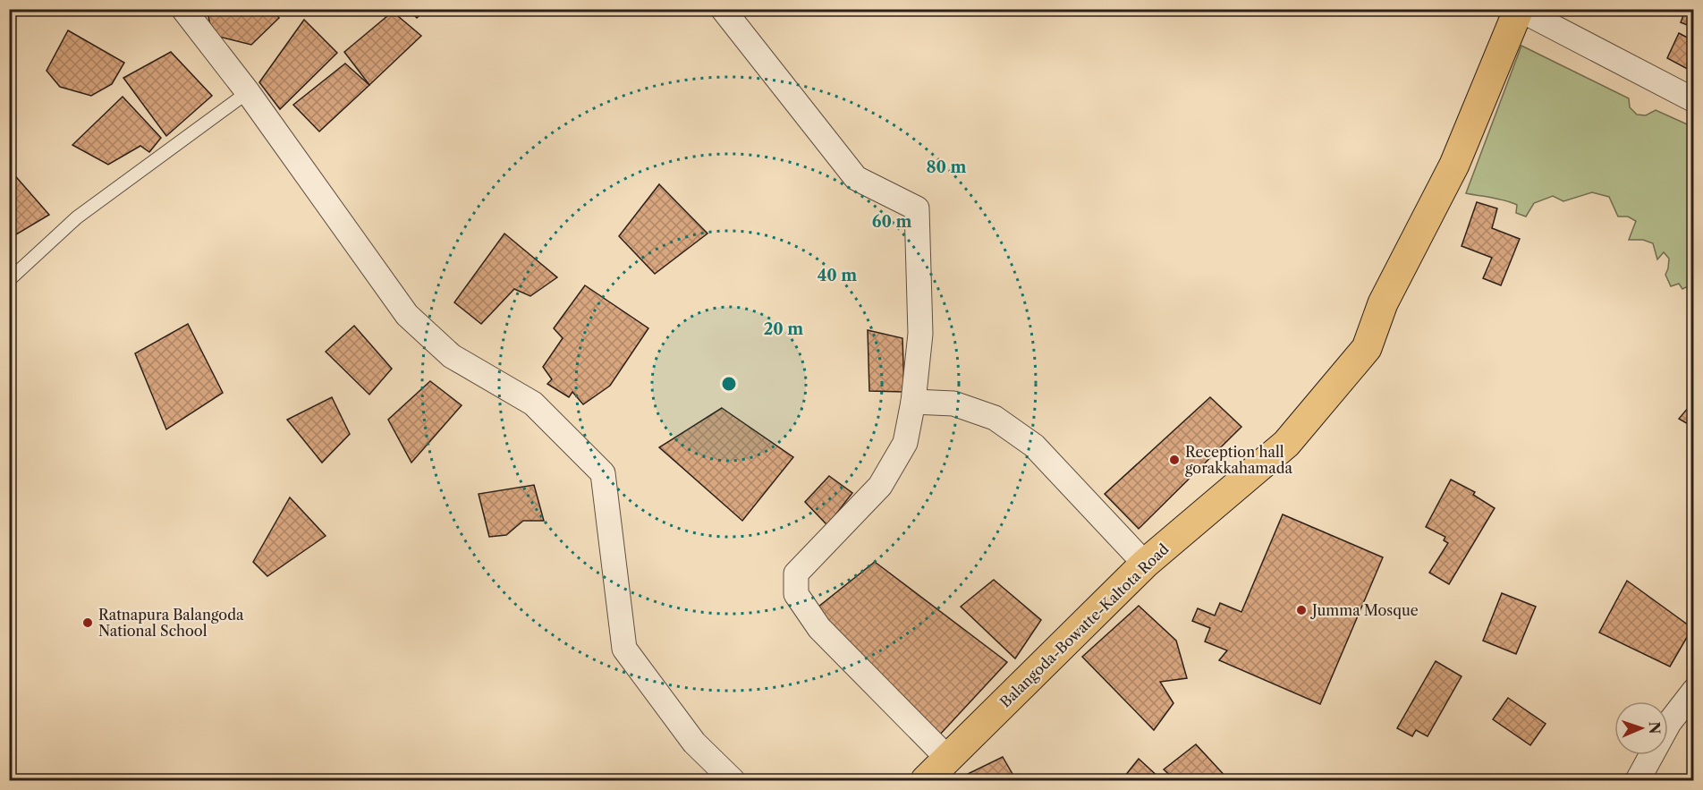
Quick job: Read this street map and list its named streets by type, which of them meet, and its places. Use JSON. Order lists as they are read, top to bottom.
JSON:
{
  "streets": {
    "main road": ["Balangoda-Bowatte-Kaltota Road"]
  },
  "places": ["Reception hall gorakkahamada", "Jumma Mosque", "Ratnapura Balangoda National School"],
  "north": "right",
  "rings": [
    "80 m",
    "60 m",
    "40 m",
    "20 m"
  ]
}
